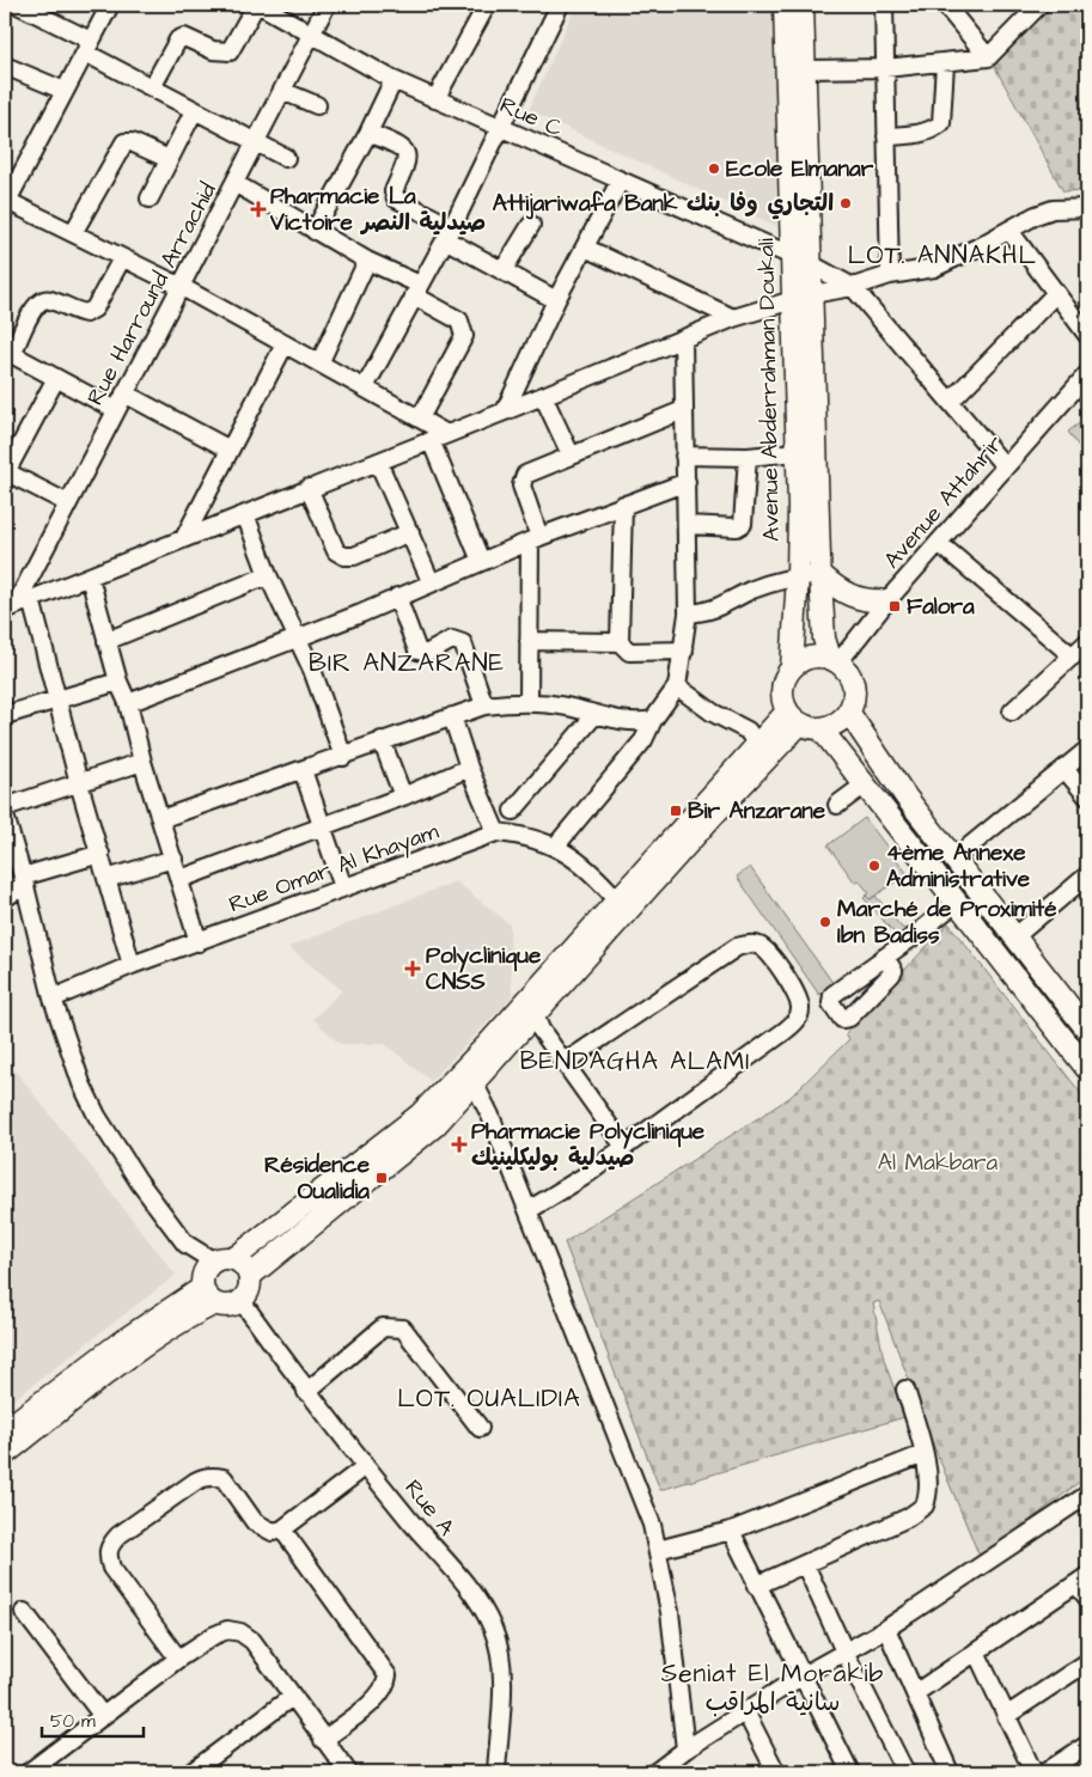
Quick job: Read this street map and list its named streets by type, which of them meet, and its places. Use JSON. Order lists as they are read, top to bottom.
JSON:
{
  "streets": {
    "main road": ["Avenue Abderrahman Doukali"],
    "street": [
      "Rue C",
      "Rue Harround Arrachid",
      "Avenue Attahrir",
      "Rue Omar Al Khayam",
      "Rue A"
    ]
  },
  "crossings": [
    ["Rue C", "Rue Harround Arrachid"],
    ["Rue C", "Avenue Abderrahman Doukali"],
    ["Avenue Abderrahman Doukali", "Avenue Attahrir"]
  ],
  "districts": [
    "LOT. ANNAKHL",
    "BIR ANZARANE",
    "BENDAGHA ALAMI",
    "LOT. OUALIDIA",
    "Seniat El Morakib سانية المراقب"
  ],
  "parks": ["Al Makbara"],
  "places": {
    "other": [
      "Ecole Elmanar",
      "Attijariwafa Bank التجاري وفا بنك",
      "4ème Annexe Administrative",
      "Marché de Proximité Ibn Badiss"
    ],
    "health": ["Pharmacie La Victoire صيدلية النصر", "Polyclinique CNSS", "Pharmacie Polyclinique صيدلية بوليكلينيك"],
    "transit": ["Falora", "Bir Anzarane", "Résidence Oualidia"]
  },
  "scale_bar": "50 m"
}
